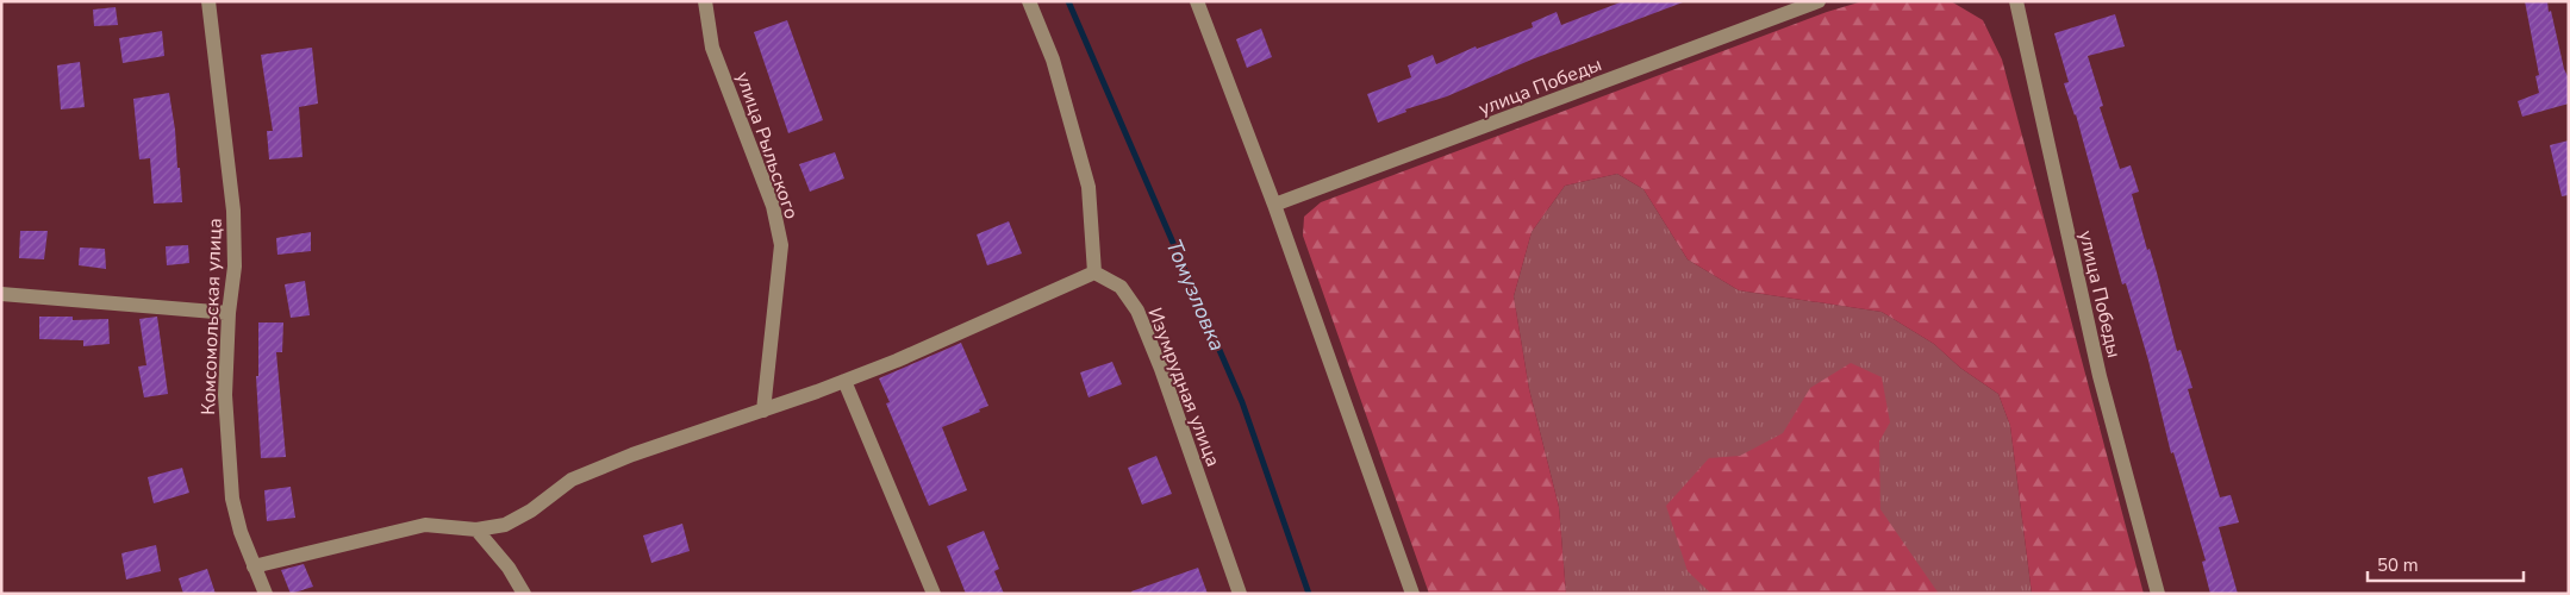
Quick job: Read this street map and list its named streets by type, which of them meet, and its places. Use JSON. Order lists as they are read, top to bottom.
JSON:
{
  "streets": {
    "street": [
      "улица Победы",
      "улица Рыльского",
      "Комсомольская улица",
      "Изумрудная улица"
    ]
  },
  "water": ["Томузловка"],
  "scale_bar": "50 m"
}
